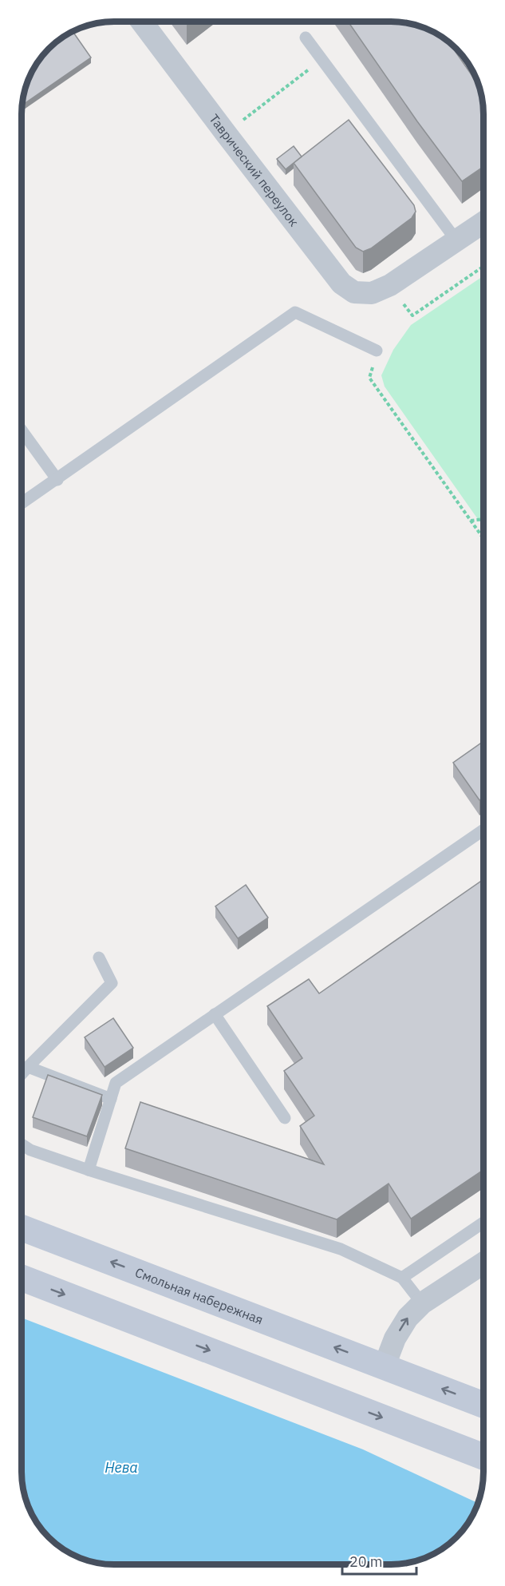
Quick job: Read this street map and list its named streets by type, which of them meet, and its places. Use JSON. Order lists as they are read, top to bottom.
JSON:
{
  "streets": {
    "main road": ["Смольная набережная"],
    "street": ["Таврический переулок"]
  },
  "water": ["Нева"],
  "scale_bar": "20 m"
}
